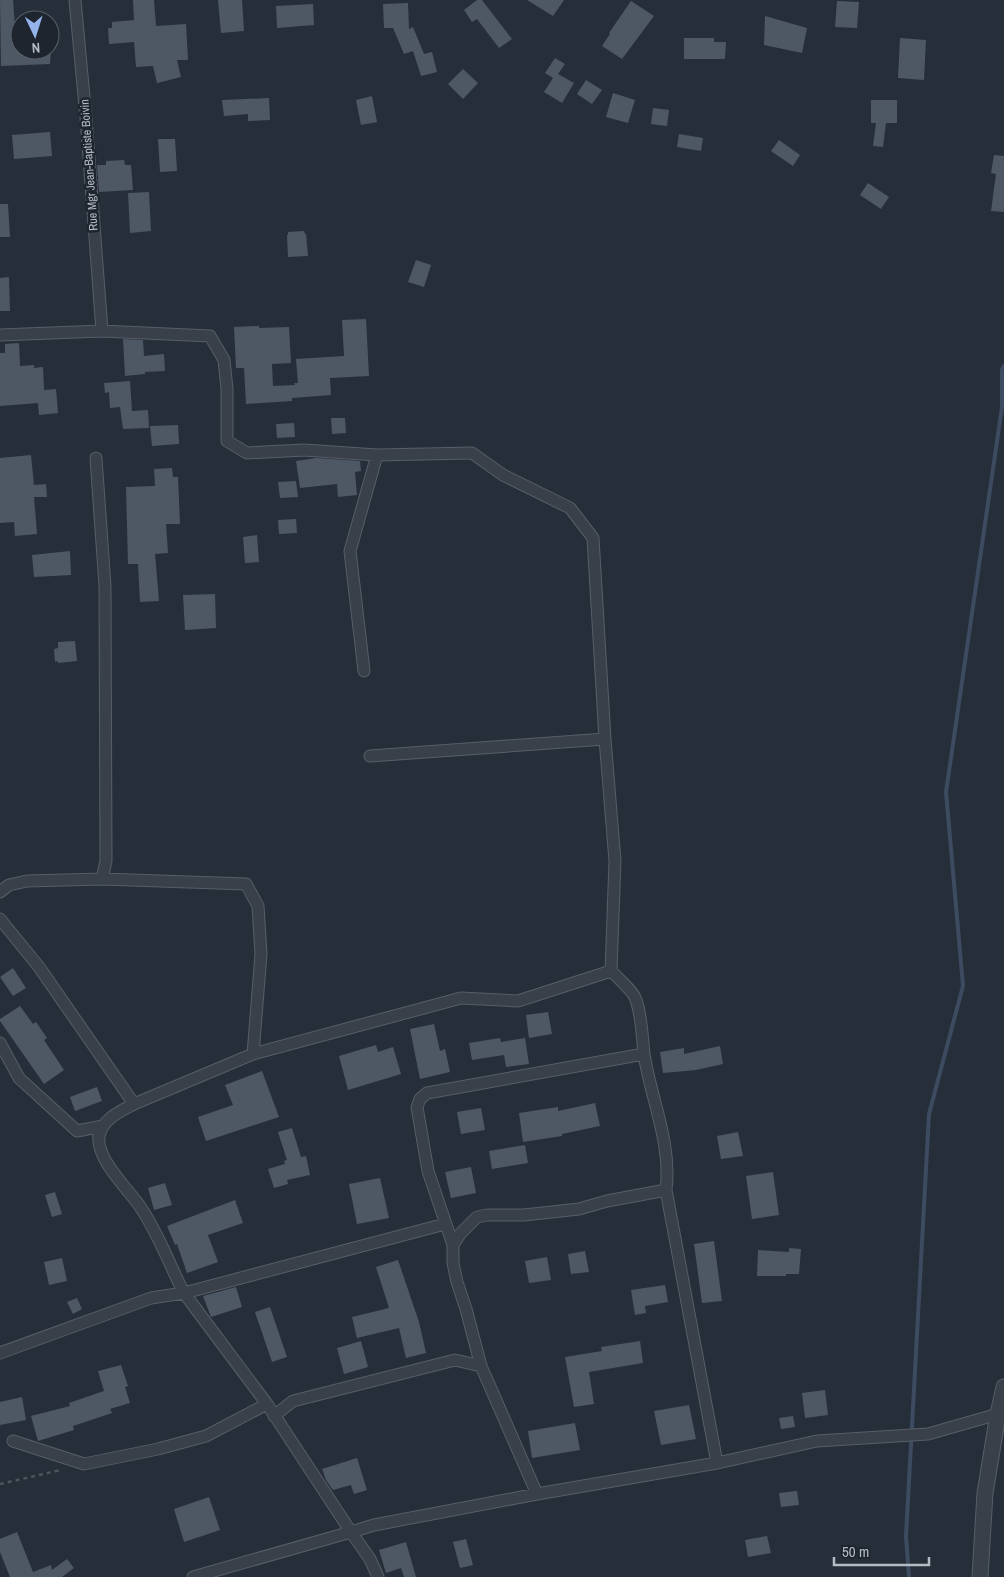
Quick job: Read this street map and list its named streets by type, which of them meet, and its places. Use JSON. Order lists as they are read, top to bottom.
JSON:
{
  "streets": {
    "street": ["Rue Mgr Jean-Baptiste Boivin"]
  },
  "scale_bar": "50 m",
  "north": "bottom"
}
